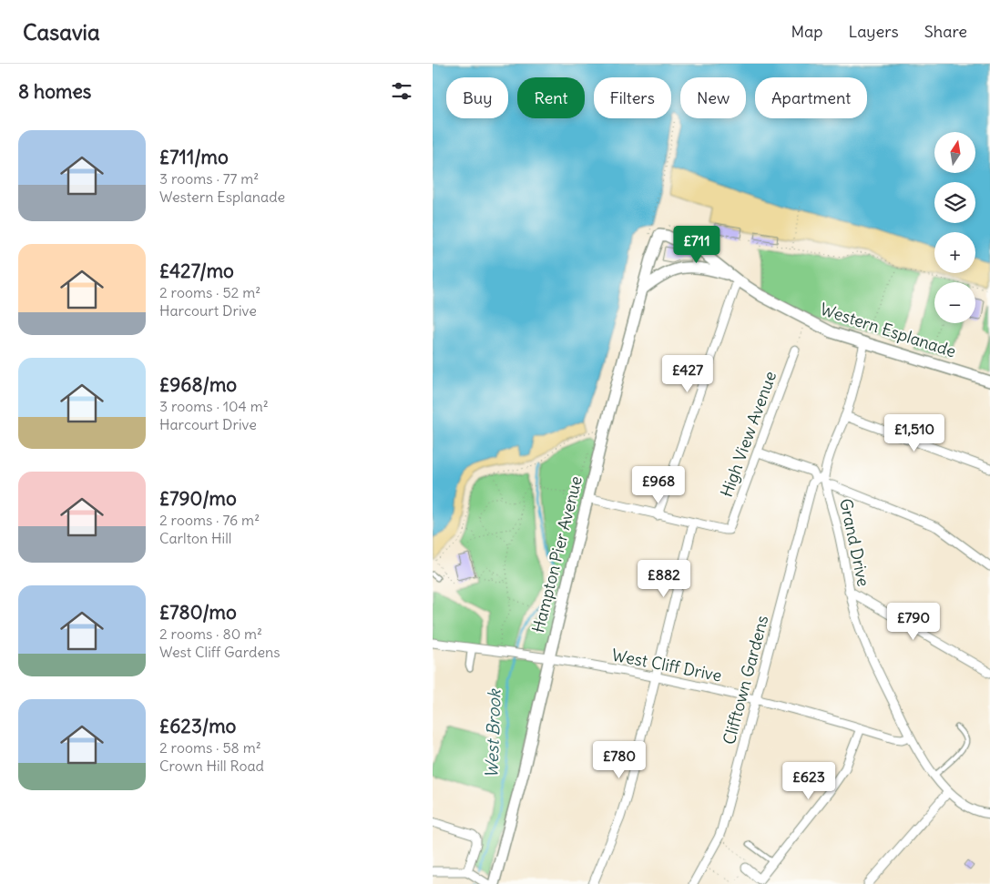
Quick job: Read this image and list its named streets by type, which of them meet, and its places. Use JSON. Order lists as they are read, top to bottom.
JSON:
{
  "streets": {
    "street": [
      "Western Esplanade",
      "High View Avenue",
      "Grand Drive",
      "Hampton Pier Avenue",
      "West Cliff Drive",
      "Clifftown Gardens"
    ]
  },
  "crossings": [
    ["Western Esplanade", "Grand Drive"],
    ["Western Esplanade", "Hampton Pier Avenue"],
    ["Grand Drive", "West Cliff Drive"],
    ["Grand Drive", "Clifftown Gardens"],
    ["Hampton Pier Avenue", "West Cliff Drive"],
    ["West Cliff Drive", "Clifftown Gardens"]
  ],
  "water": ["West Brook"],
  "north": "top",
  "page": {
    "header": "Casavia",
    "nav": ["Map", "Layers", "Share"],
    "heading": "8 homes",
    "chip": [
      "Buy",
      "Rent",
      "Filters",
      "New",
      "Apartment"
    ],
    "list": [
      {
        "name": "£711/mo",
        "note": "3 rooms · 77 m² · Western Esplanade"
      },
      {
        "name": "£427/mo",
        "note": "2 rooms · 52 m² · Harcourt Drive"
      },
      {
        "name": "£968/mo",
        "note": "3 rooms · 104 m² · Harcourt Drive"
      },
      {
        "name": "£790/mo",
        "note": "2 rooms · 76 m² · Carlton Hill"
      },
      {
        "name": "£780/mo",
        "note": "2 rooms · 80 m² · West Cliff Gardens"
      },
      {
        "name": "£623/mo",
        "note": "2 rooms · 58 m² · Crown Hill Road"
      }
    ],
    "map_buttons": ["+", "−"],
    "price": [
      "£711",
      "£427",
      "£1,510",
      "£968",
      "£882",
      "£790",
      "£780",
      "£623"
    ]
  }
}
